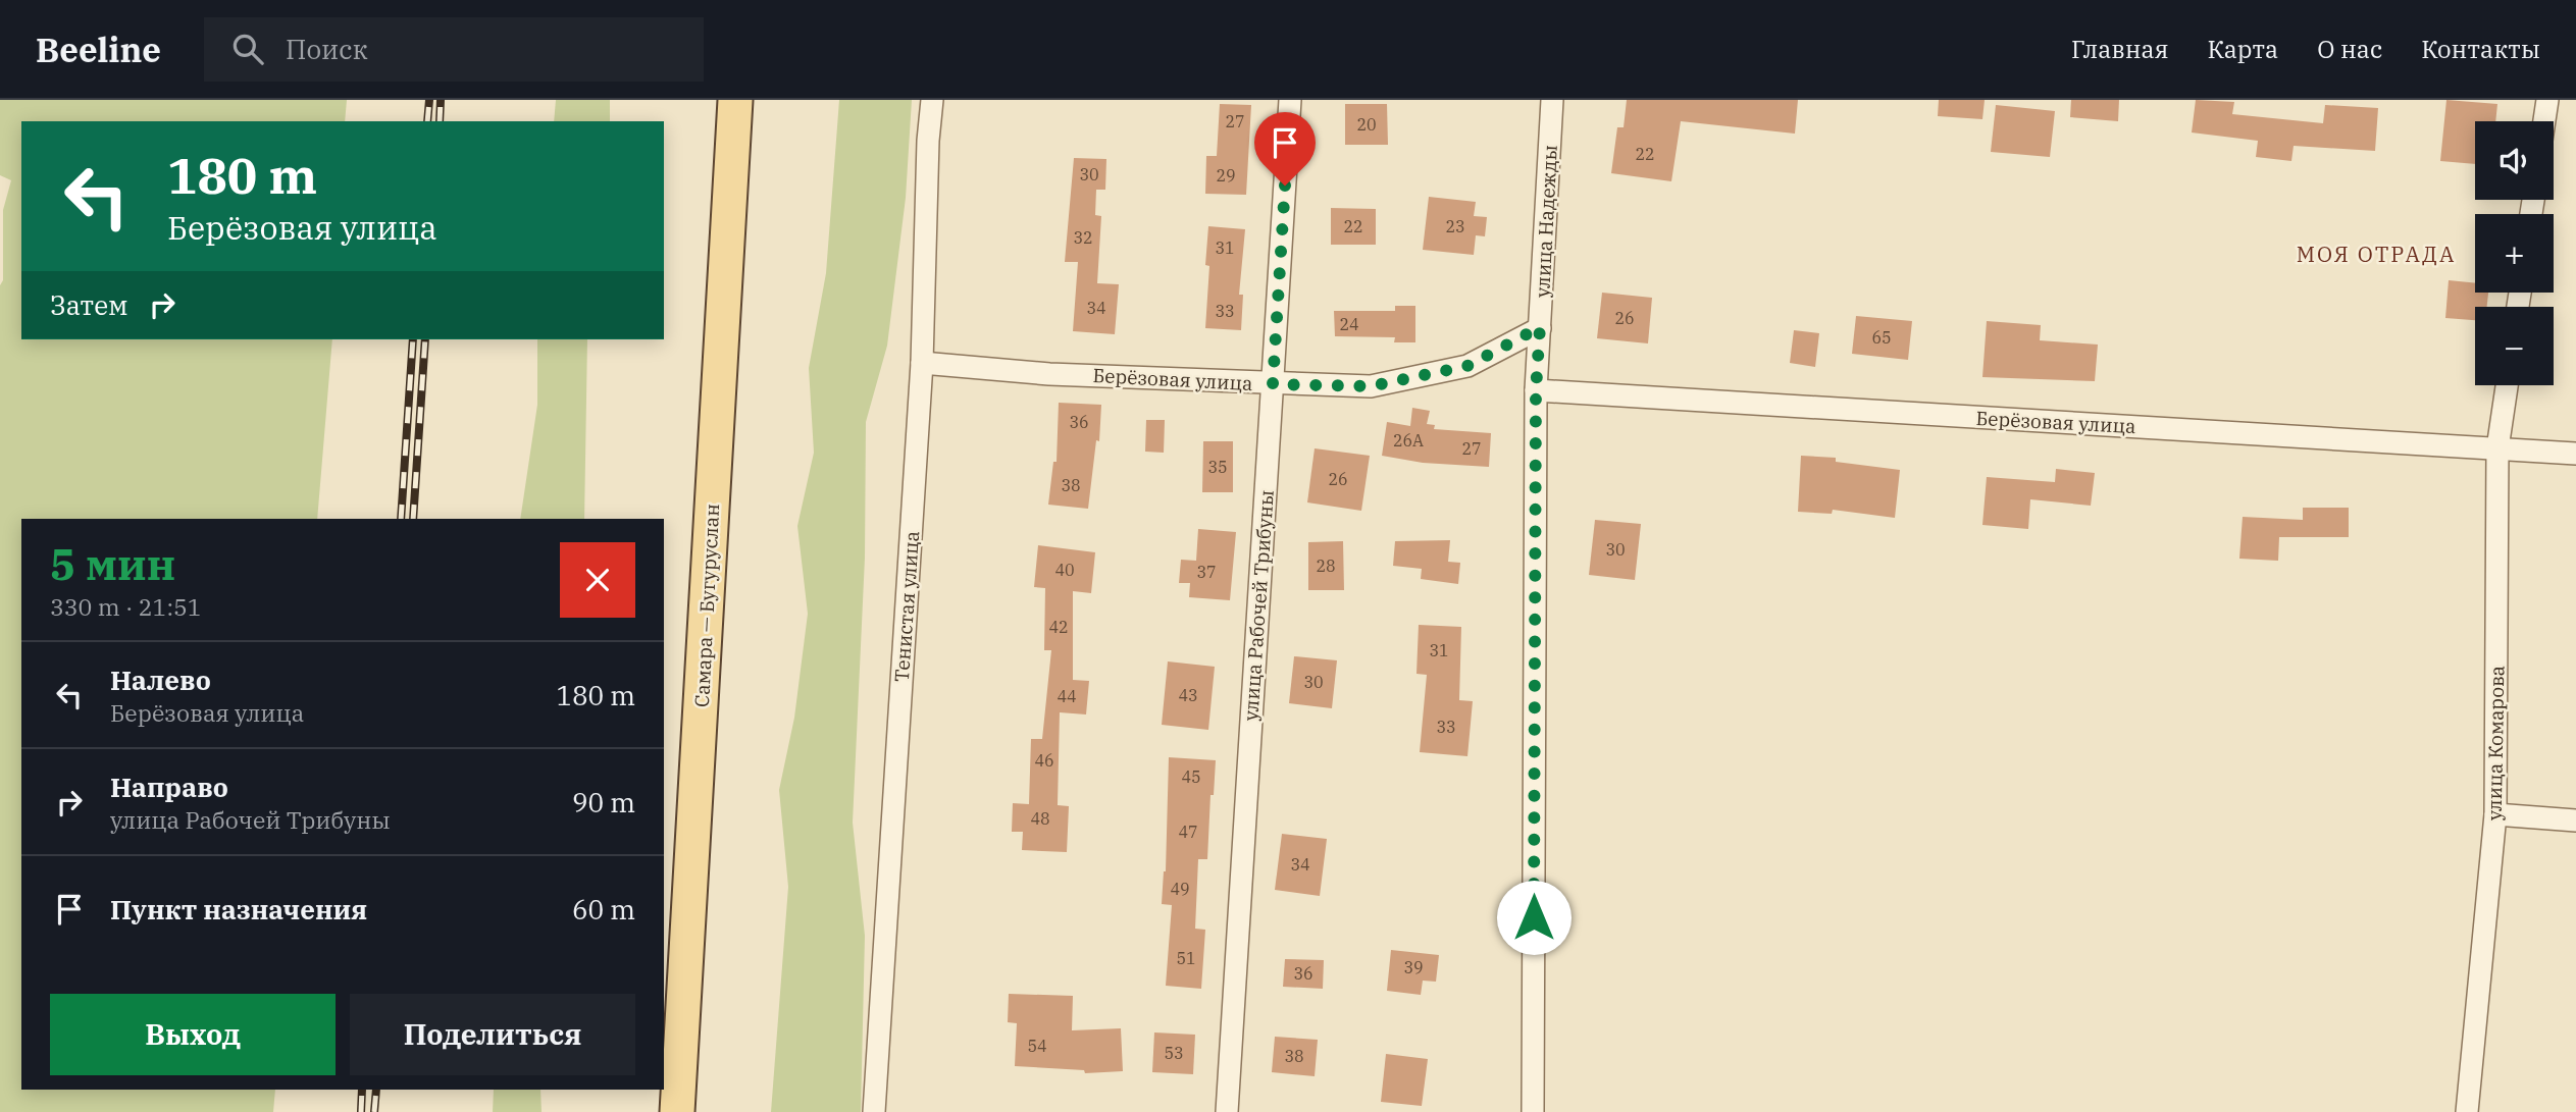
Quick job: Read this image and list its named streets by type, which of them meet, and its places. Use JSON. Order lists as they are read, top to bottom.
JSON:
{
  "streets": {
    "main road": ["Самара — Бугуруслан"],
    "street": [
      "улица Надежды",
      "Берёзовая улица",
      "улица Рабочей Трибуны",
      "Тенистая улица",
      "улица Комарова"
    ]
  },
  "crossings": [
    ["улица Надежды", "Берёзовая улица"],
    ["Берёзовая улица", "улица Рабочей Трибуны"],
    ["Берёзовая улица", "Тенистая улица"],
    ["Берёзовая улица", "улица Комарова"]
  ],
  "districts": ["МОЯ ОТРАДА"],
  "house_numbers": [
    "27",
    "20",
    "22",
    "30",
    "29",
    "22",
    "23",
    "32",
    "31",
    "34",
    "33",
    "26",
    "24",
    "65",
    "36",
    "26А",
    "27",
    "35",
    "26",
    "38",
    "30",
    "28",
    "40",
    "37",
    "42",
    "31",
    "30",
    "43",
    "44",
    "33",
    "46",
    "45",
    "48",
    "47",
    "34",
    "49",
    "51",
    "39",
    "36",
    "54",
    "53",
    "38"
  ],
  "page": {
    "header": "Beeline",
    "search": "Поиск",
    "nav": [
      "Главная",
      "Карта",
      "О нас",
      "Контакты"
    ],
    "map_buttons": ["+", "−"],
    "turn": ["180 m", "Берёзовая улица"],
    "then": "Затем",
    "heading": ["5 мин", "330 m · 21:51"],
    "list": [
      {
        "name": "Налево",
        "note": "Берёзовая улица",
        "value": "180 m"
      },
      {
        "name": "Направо",
        "note": "улица Рабочей Трибуны",
        "value": "90 m"
      },
      {
        "name": "Пункт назначения",
        "value": "60 m"
      }
    ],
    "buttons": ["Выход", "Поделиться"]
  }
}
